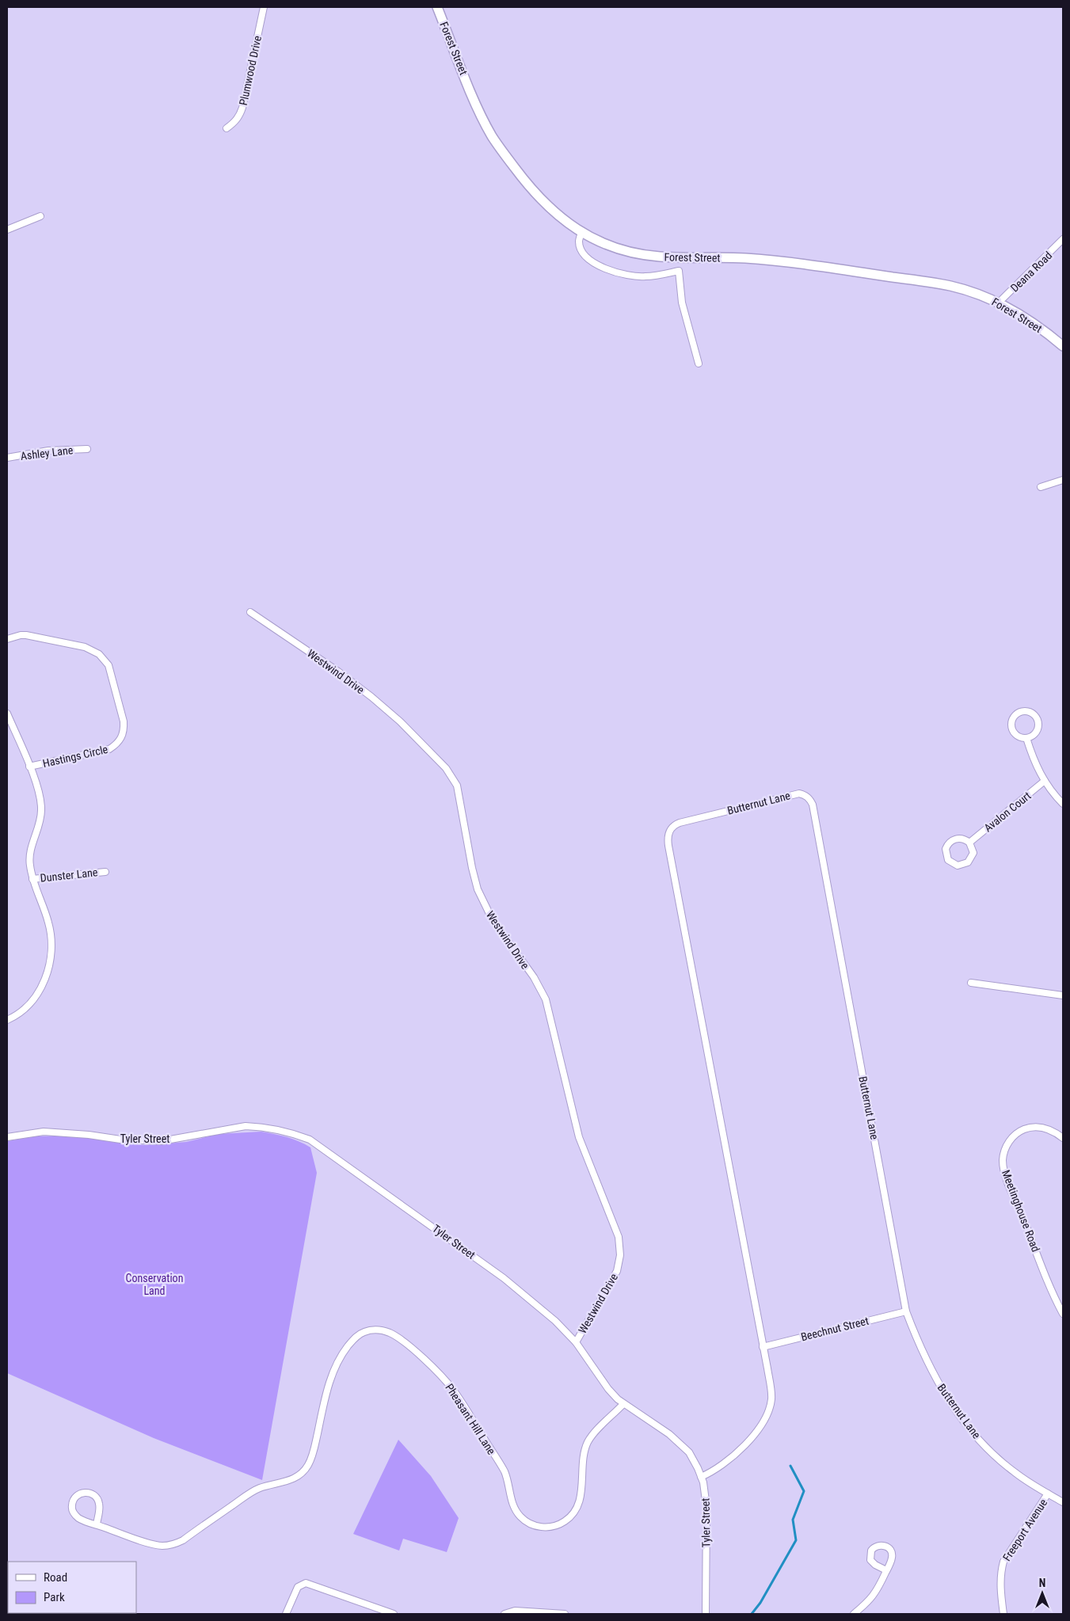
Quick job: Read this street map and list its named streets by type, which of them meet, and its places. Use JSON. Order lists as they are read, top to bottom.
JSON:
{
  "streets": {
    "street": [
      "Forest Street",
      "Plumwood Drive",
      "Deana Road",
      "Ashley Lane",
      "Westwind Drive",
      "Hastings Circle",
      "Butternut Lane",
      "Avalon Court",
      "Dunster Lane",
      "Tyler Street",
      "Meetinghouse Road",
      "Beechnut Street",
      "Pheasant Hill Lane",
      "Freeport Avenue"
    ]
  },
  "crossings": [
    ["Forest Street", "Deana Road"],
    ["Westwind Drive", "Tyler Street"],
    ["Butternut Lane", "Tyler Street"],
    ["Butternut Lane", "Beechnut Street"],
    ["Butternut Lane", "Freeport Avenue"],
    ["Tyler Street", "Pheasant Hill Lane"]
  ],
  "parks": ["Conservation Land"],
  "legend": ["Road", "Park"],
  "north": "top"
}
